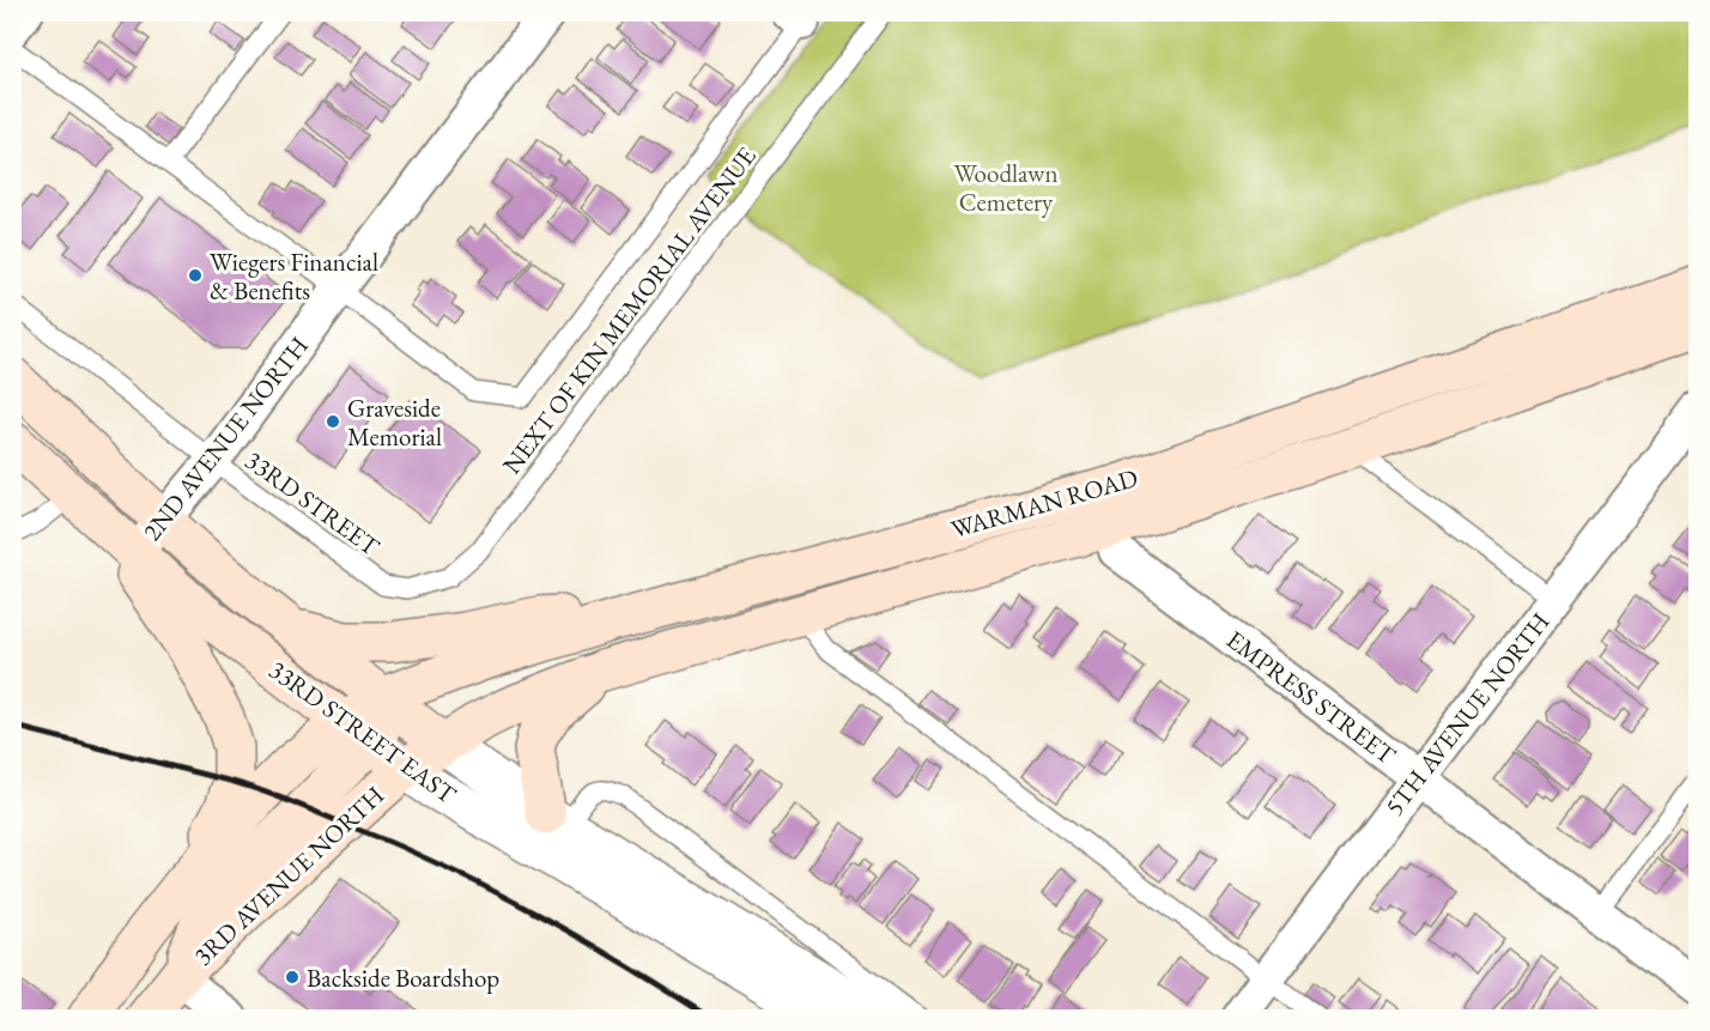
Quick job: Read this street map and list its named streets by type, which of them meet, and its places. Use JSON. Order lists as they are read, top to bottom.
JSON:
{
  "streets": {
    "main road": ["WARMAN ROAD", "33RD STREET EAST", "3RD AVENUE NORTH"],
    "street": ["2ND AVENUE NORTH", "EMPRESS STREET", "5TH AVENUE NORTH"],
    "lane": ["NEXT OF KIN MEMORIAL AVENUE", "33RD STREET"]
  },
  "crossings": [
    ["NEXT OF KIN MEMORIAL AVENUE", "33RD STREET"],
    ["2ND AVENUE NORTH", "33RD STREET"],
    ["2ND AVENUE NORTH", "33RD STREET EAST"],
    ["WARMAN ROAD", "EMPRESS STREET"],
    ["WARMAN ROAD", "33RD STREET EAST"],
    ["WARMAN ROAD", "3RD AVENUE NORTH"],
    ["EMPRESS STREET", "5TH AVENUE NORTH"],
    ["33RD STREET EAST", "3RD AVENUE NORTH"]
  ],
  "parks": ["Woodlawn Cemetery"],
  "places": ["Wiegers Financial & Benefits", "Graveside Memorial", "Backside Boardshop"]
}
